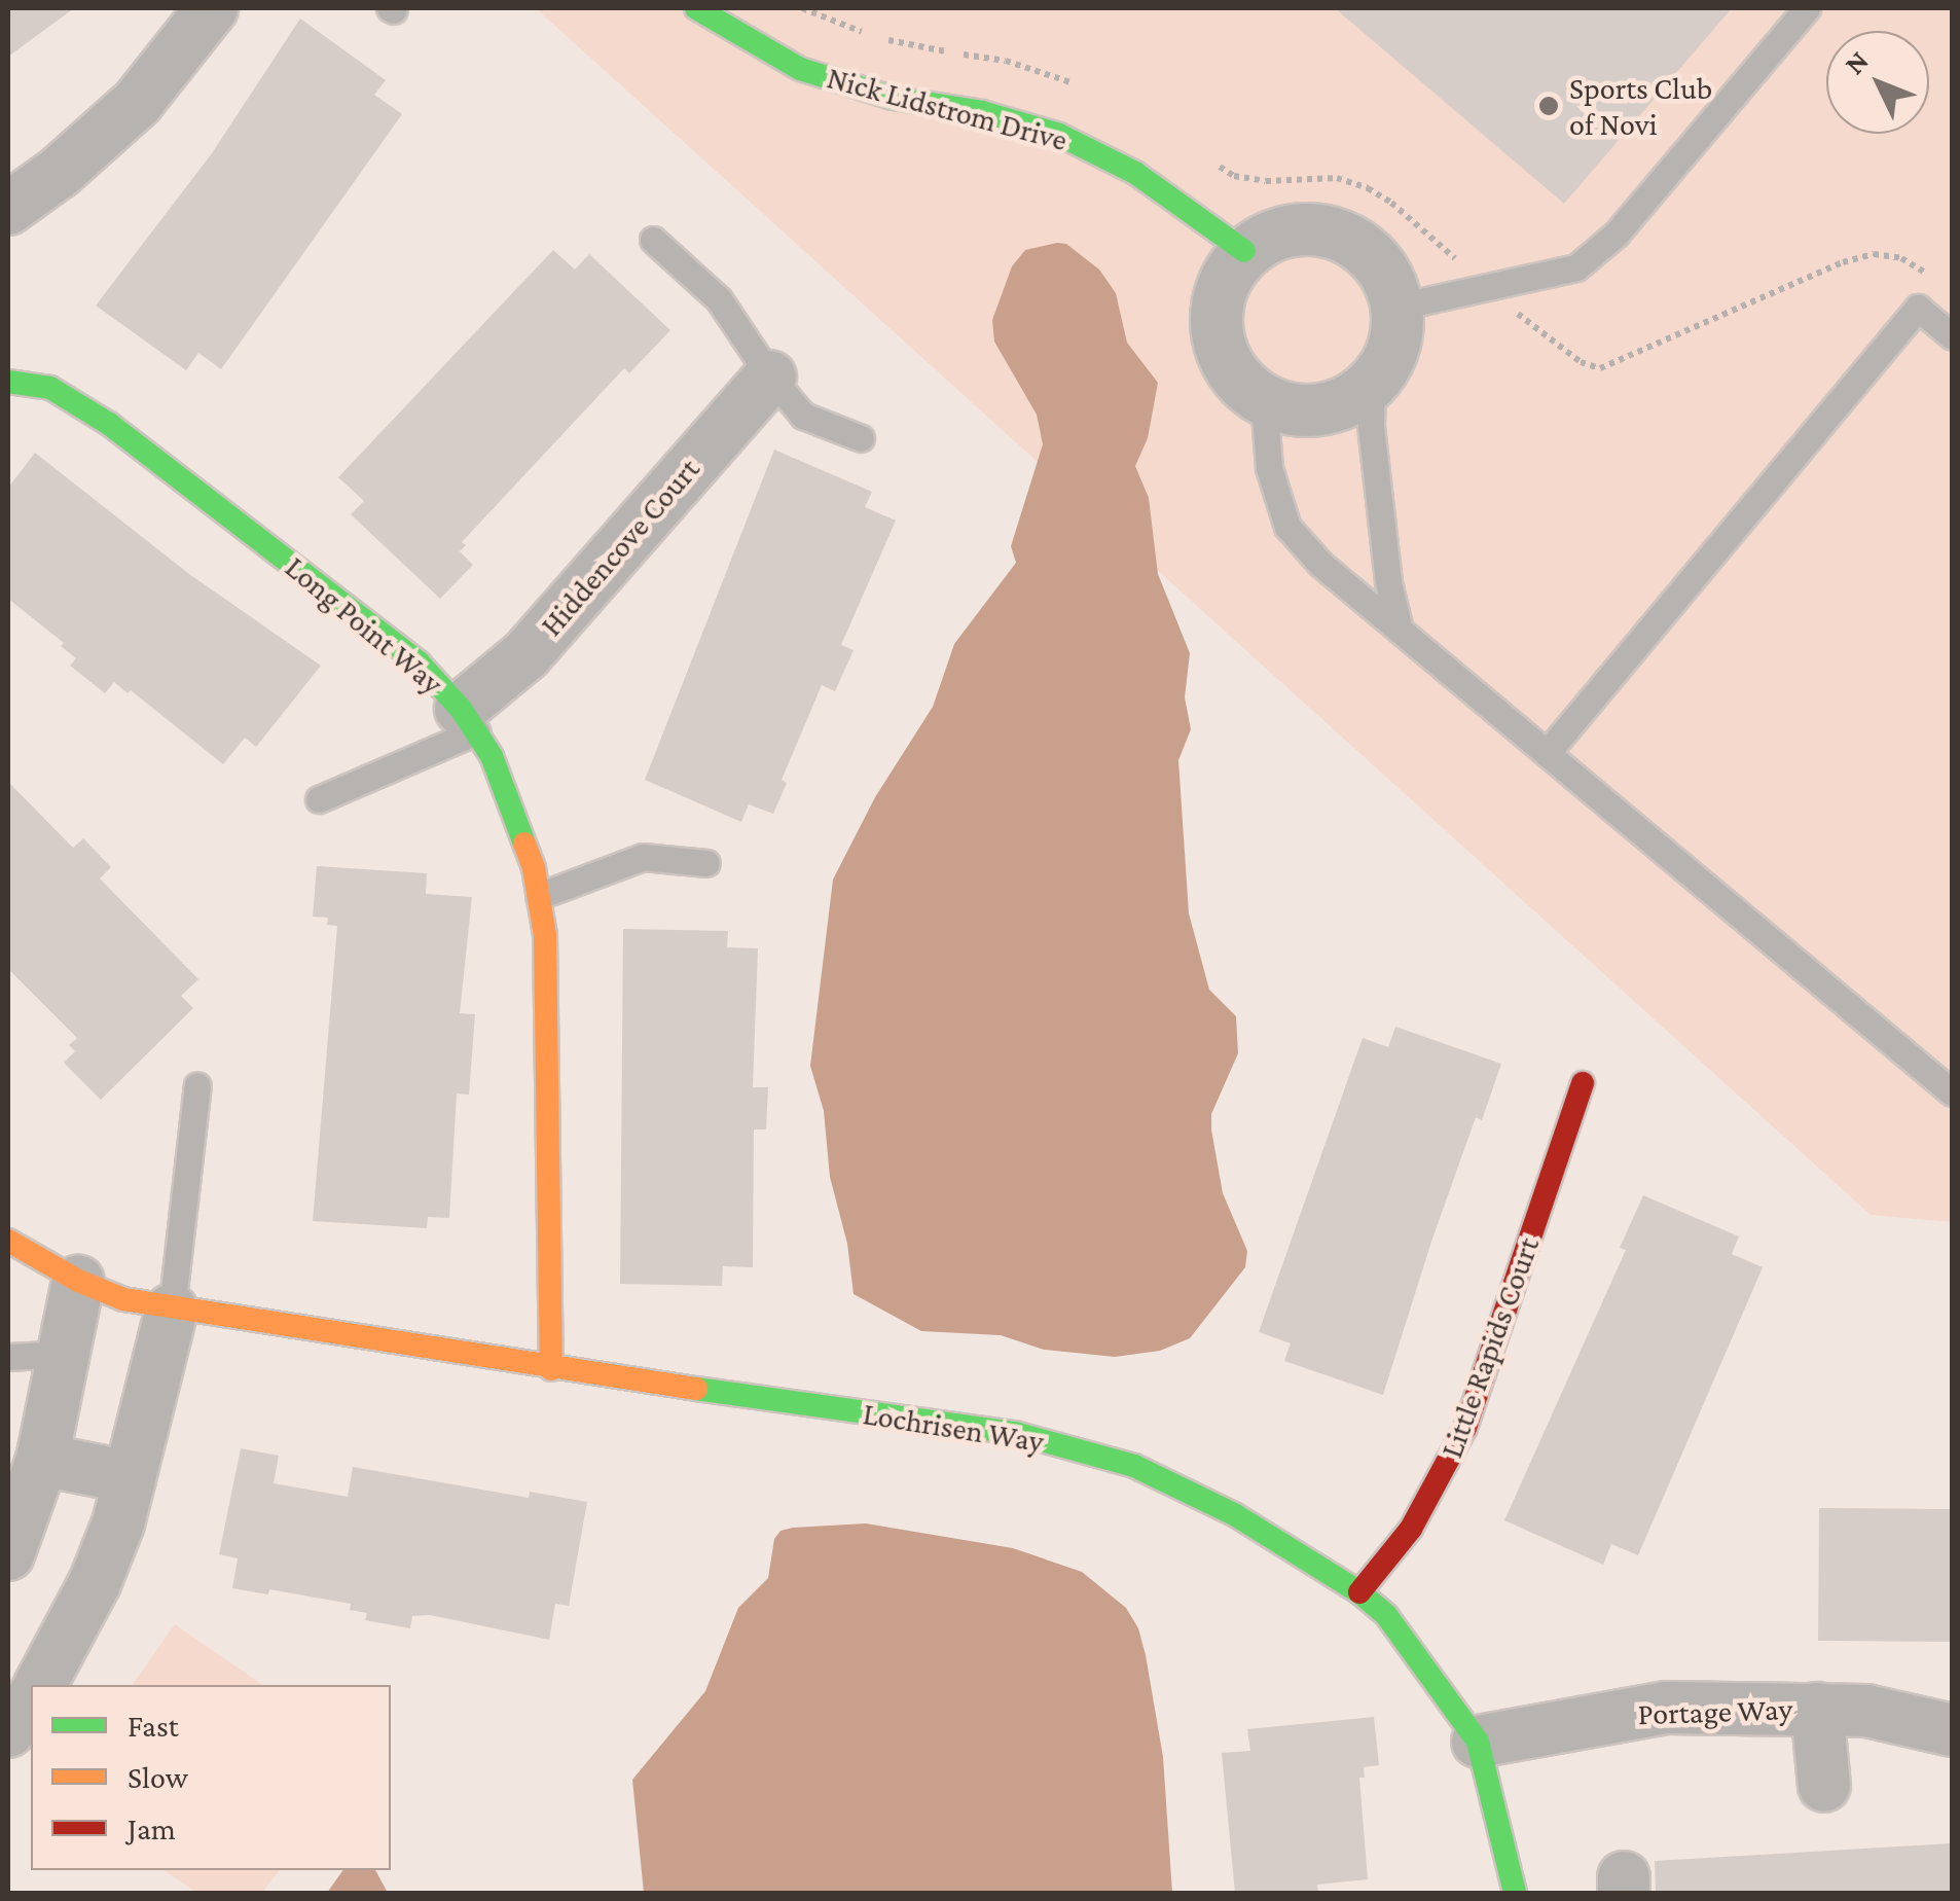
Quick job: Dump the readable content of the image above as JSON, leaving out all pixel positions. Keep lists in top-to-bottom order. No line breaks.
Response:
{"streets":{"street":["Nick Lidstrom Drive","Hiddencove Court","Long Point Way","Little Rapids Court","Lochrisen Way","Portage Way"]},"crossings":[["Hiddencove Court","Long Point Way"],["Long Point Way","Lochrisen Way"],["Little Rapids Court","Lochrisen Way"],["Lochrisen Way","Portage Way"]],"places":["Sports Club of Novi"],"legend":["Fast","Slow","Jam"],"north":"top left"}
